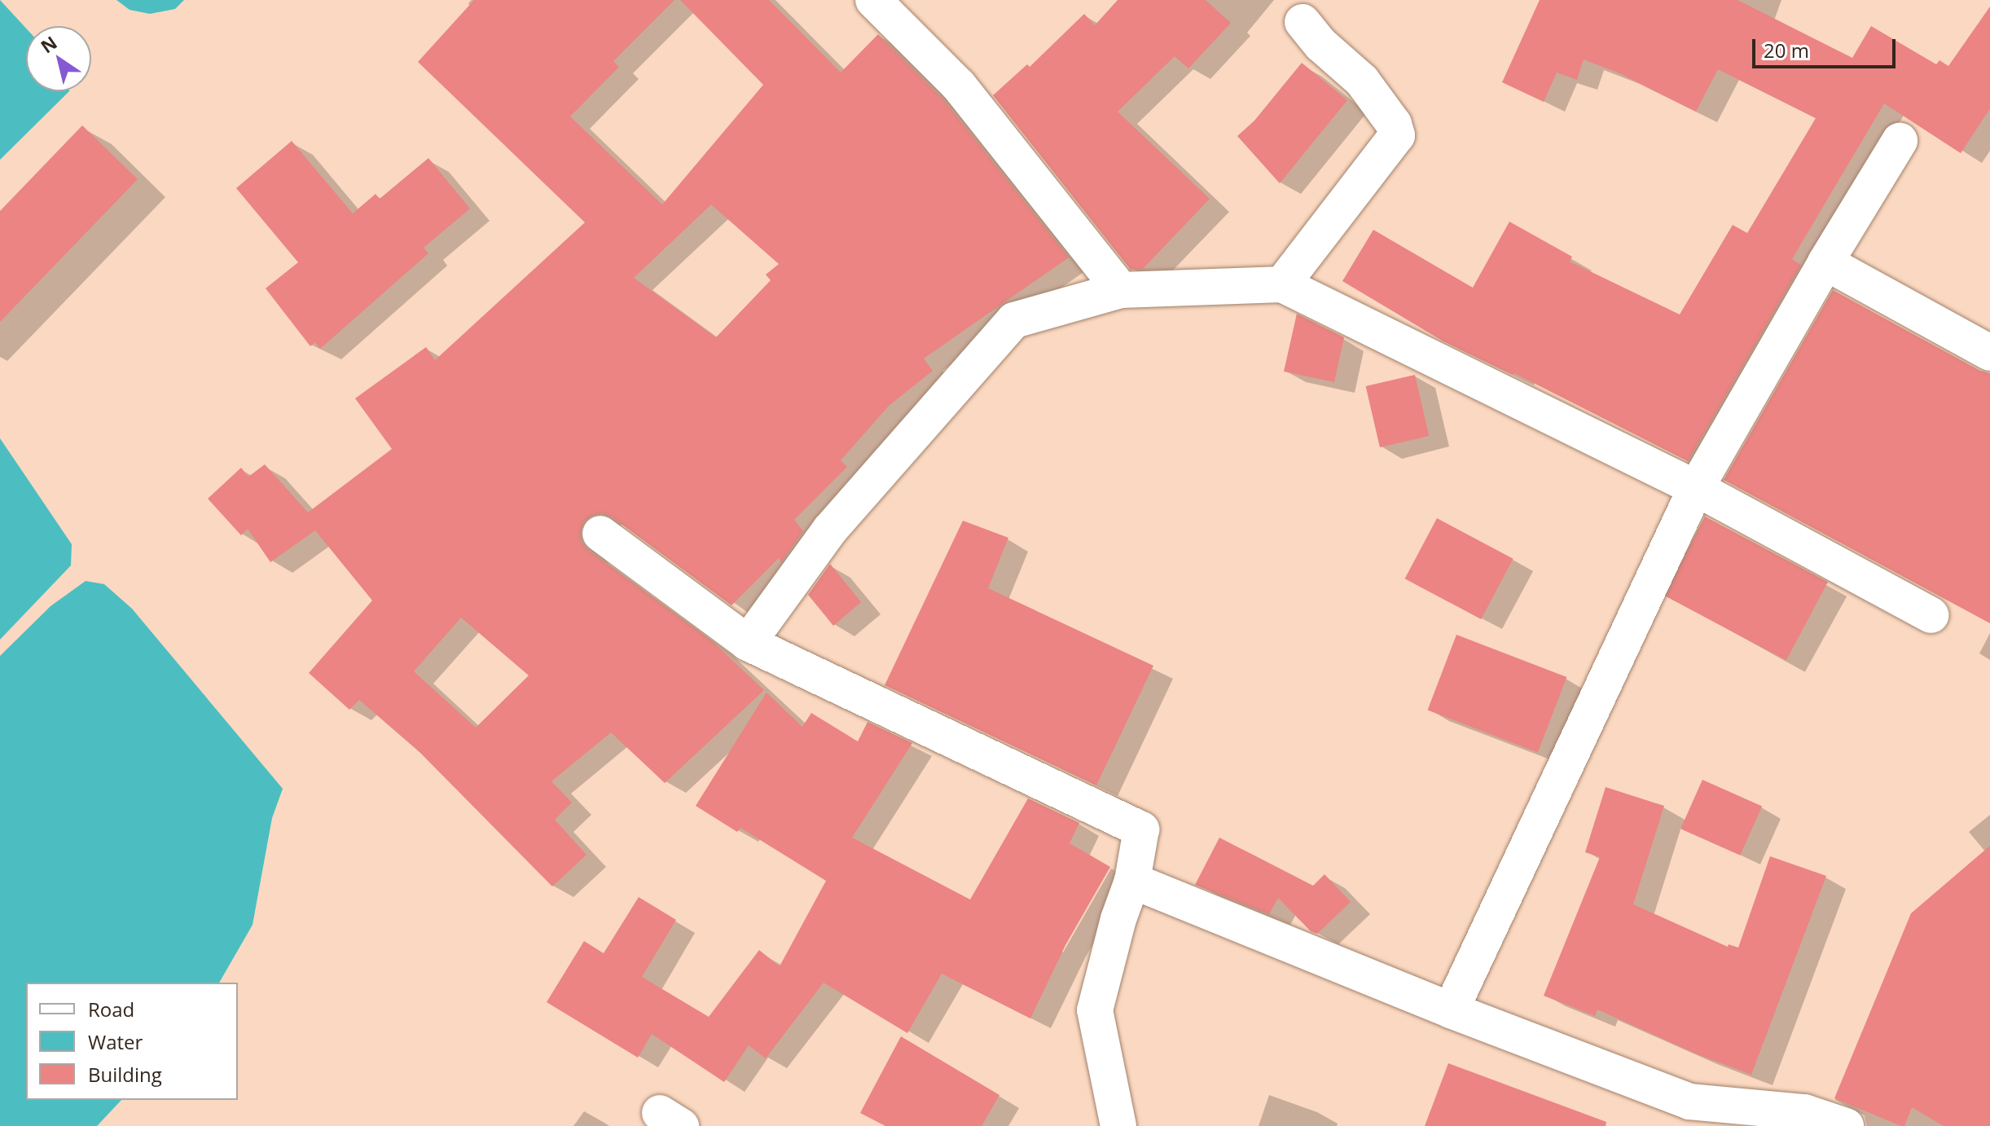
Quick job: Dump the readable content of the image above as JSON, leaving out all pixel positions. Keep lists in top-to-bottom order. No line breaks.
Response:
{"legend":["Road","Water","Building"],"scale_bar":"20 m","north":"top left"}
